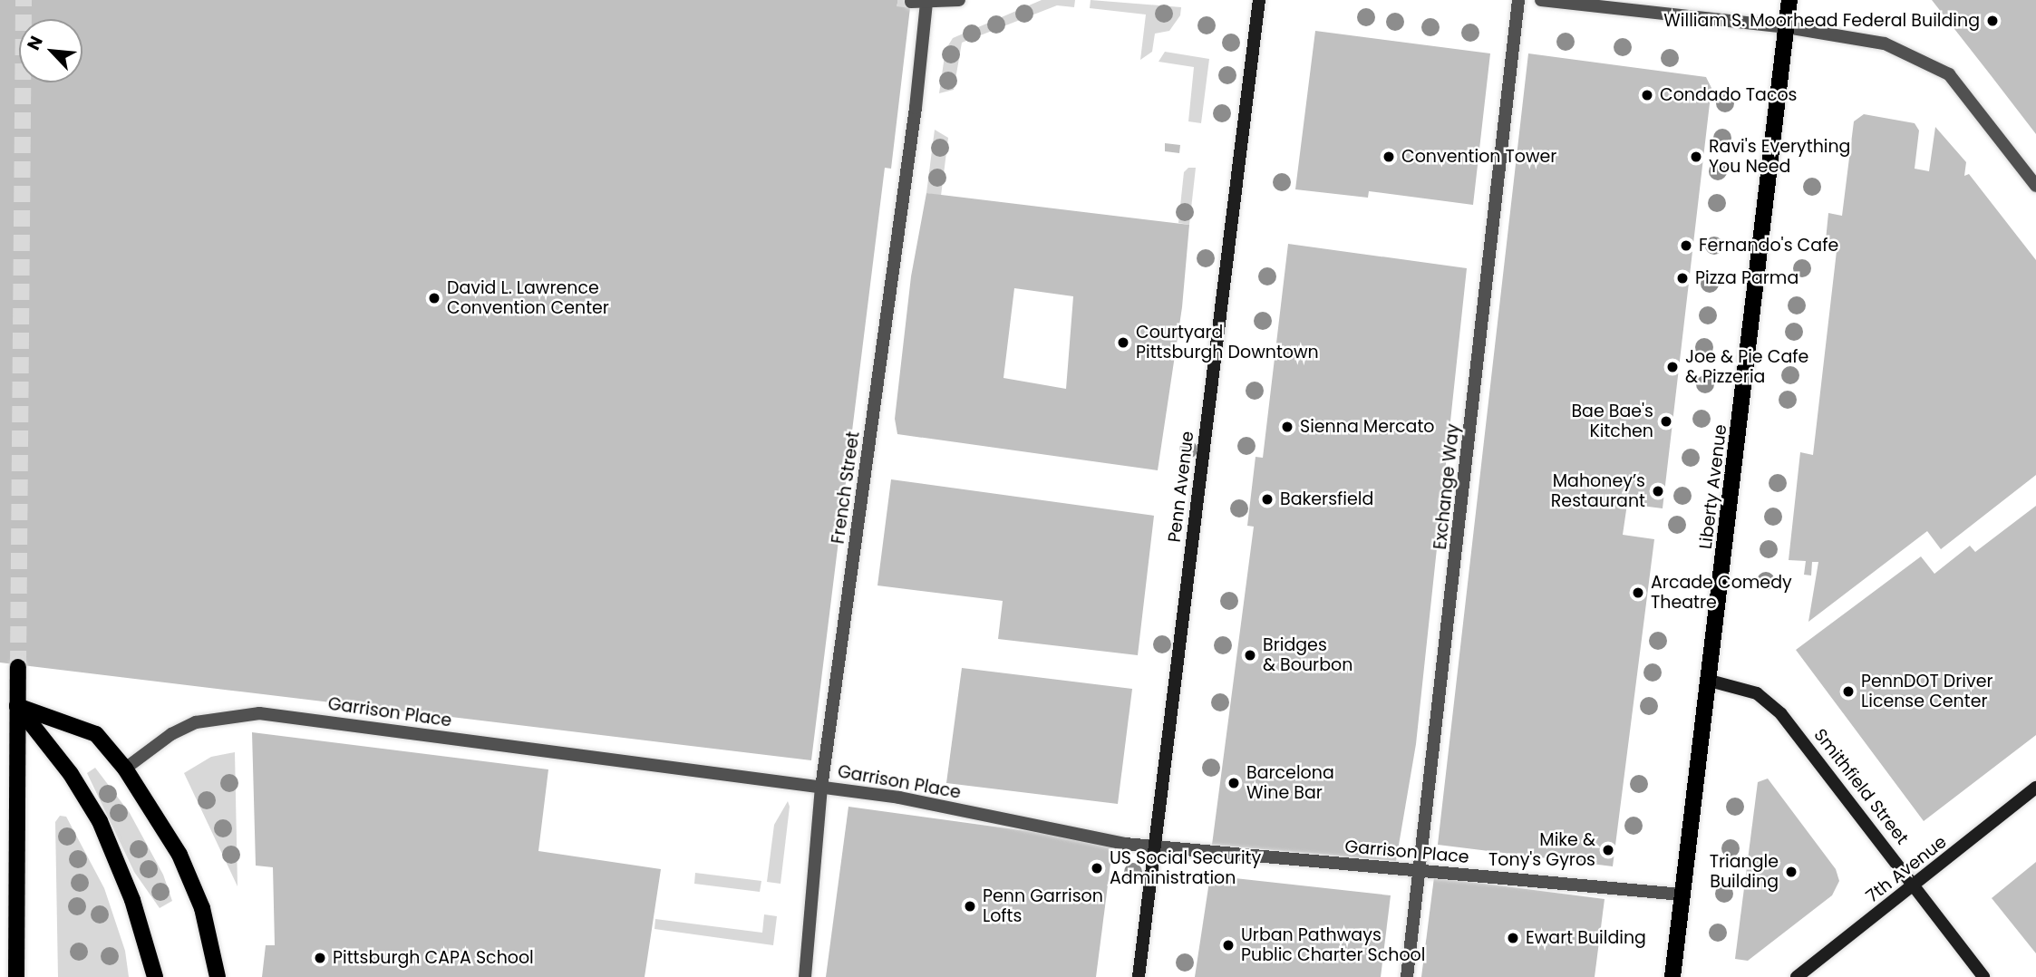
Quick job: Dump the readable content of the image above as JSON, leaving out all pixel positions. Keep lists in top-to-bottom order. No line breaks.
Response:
{"streets":{"main road":["Liberty Avenue"],"street":["Penn Avenue","Exchange Way","French Street","Garrison Place","Smithfield Street","7th Avenue"]},"crossings":[["Penn Avenue","Garrison Place"],["Exchange Way","Garrison Place"],["Liberty Avenue","Garrison Place"],["Liberty Avenue","Smithfield Street"],["French Street","Garrison Place"],["Smithfield Street","7th Avenue"]],"places":["William S. Moorhead Federal Building","Condado Tacos","Convention Tower","Ravi's Everything You Need","Fernando's Cafe","Pizza Parma","David L. Lawrence Convention Center","Courtyard Pittsburgh Downtown","Joe & Pie Cafe & Pizzeria","Bae Bae's Kitchen","Sienna Mercato","Mahoney’s Restaurant","Bakersfield","Arcade Comedy Theatre","Bridges & Bourbon","PennDOT Driver License Center","Barcelona Wine Bar","Mike & Tony's Gyros","US Social Security Administration","Triangle Building","Penn Garrison Lofts","Ewart Building","Urban Pathways Public Charter School","Pittsburgh CAPA School"],"north":"top left"}
